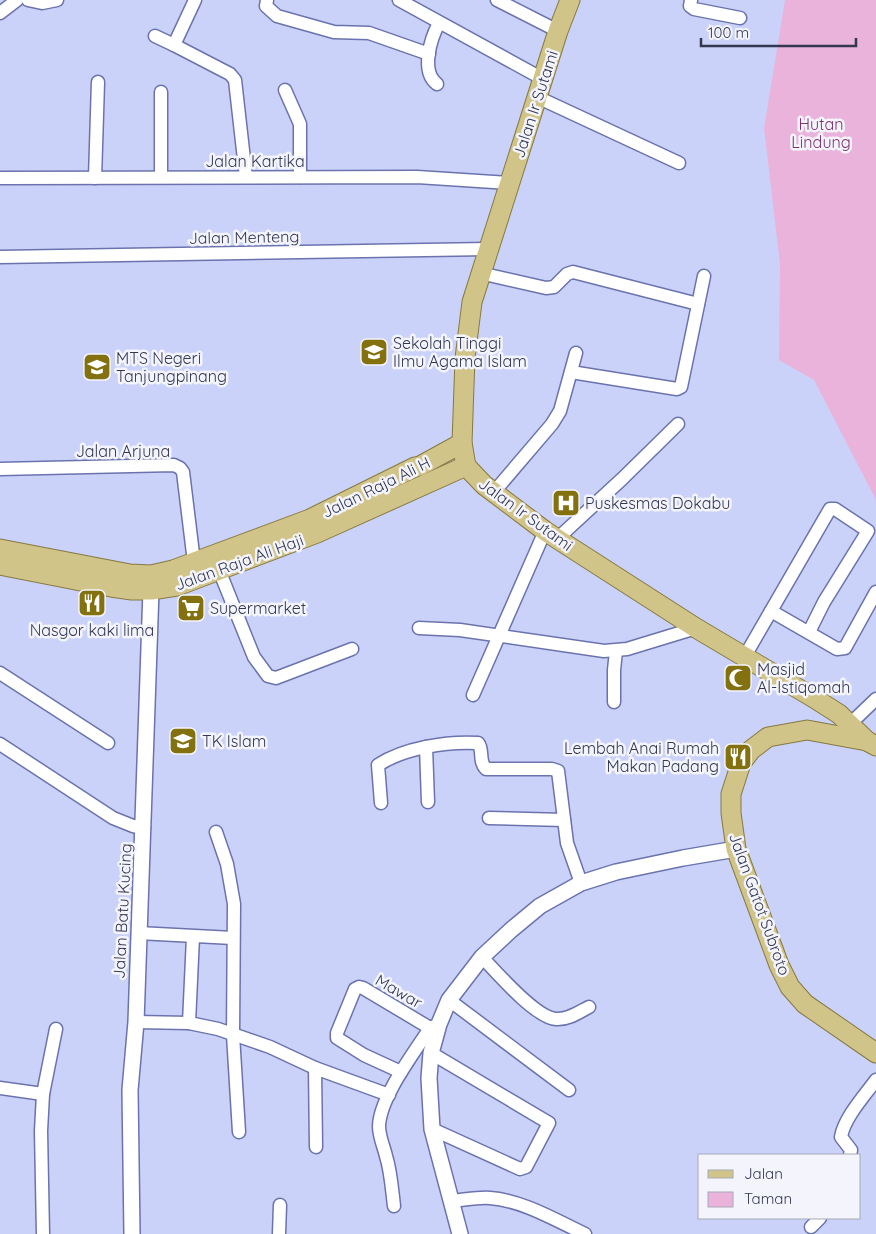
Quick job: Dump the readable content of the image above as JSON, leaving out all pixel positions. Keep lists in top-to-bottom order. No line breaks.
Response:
{"streets":{"main road":["Jalan Ir Sutami","Jalan Raja Ali H","Jalan Raja Ali Haji","Jalan Gatot Subroto"],"street":["Jalan Kartika","Jalan Menteng","Jalan Arjuna","Jalan Batu Kucing","Mawar"]},"crossings":[["Jalan Ir Sutami","Jalan Kartika"],["Jalan Ir Sutami","Jalan Menteng"],["Jalan Ir Sutami","Jalan Raja Ali H"],["Jalan Ir Sutami","Jalan Raja Ali Haji"],["Jalan Ir Sutami","Jalan Gatot Subroto"],["Jalan Arjuna","Jalan Raja Ali H"],["Jalan Raja Ali H","Jalan Raja Ali Haji"],["Jalan Raja Ali Haji","Jalan Batu Kucing"]],"parks":["Hutan Lindung"],"places":{"school or university":["Sekolah Tinggi Ilmu Agama Islam","MTS Negeri Tanjungpinang","TK Islam"],"hospital":["Puskesmas Dokabu"],"restaurant":["Nasgor kaki lima","Lembah Anai Rumah Makan Padang"],"supermarket":["Supermarket"],"mosque":["Masjid Al-Istiqomah"]},"legend":["Jalan","Taman"],"scale_bar":"100 m"}
